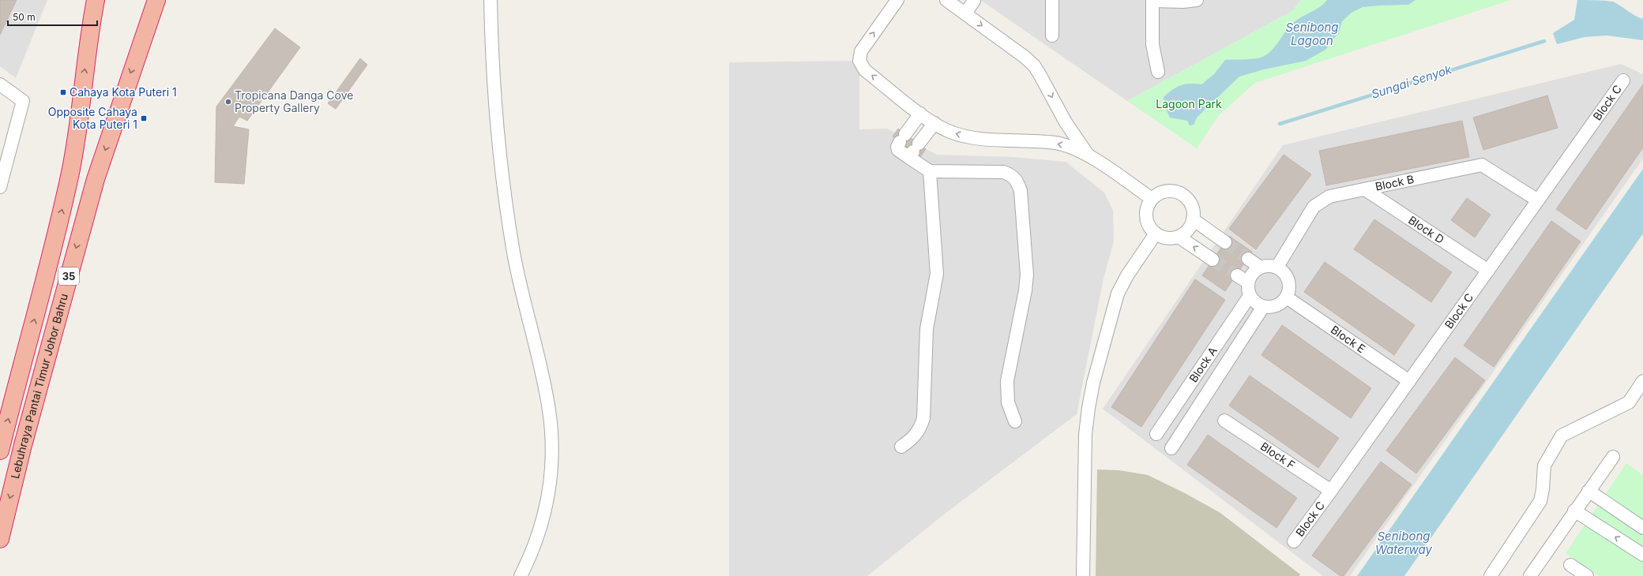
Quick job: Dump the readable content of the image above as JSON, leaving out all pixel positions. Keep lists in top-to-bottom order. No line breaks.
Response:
{"streets":{"highway":["35","Lebuhraya Pantai Timur Johor Bahru"],"street":["Block C","Block B","Block D","Block E","Block A","Block F"]},"crossings":[["Block C","Block B"],["Block C","Block D"],["Block C","Block E"],["Block C","Block F"],["Block B","Block D"],["Block B","Block E"],["Block B","Block A"],["Block E","Block A"]],"water":["Senibong Lagoon","Sungai Senyok","Senibong Waterway"],"parks":["Lagoon Park"],"places":{"transit":["Cahaya Kota Puteri 1","Opposite Cahaya Kota Puteri 1"],"other":["Tropicana Danga Cove Property Gallery"]},"scale_bar":"50 m"}
